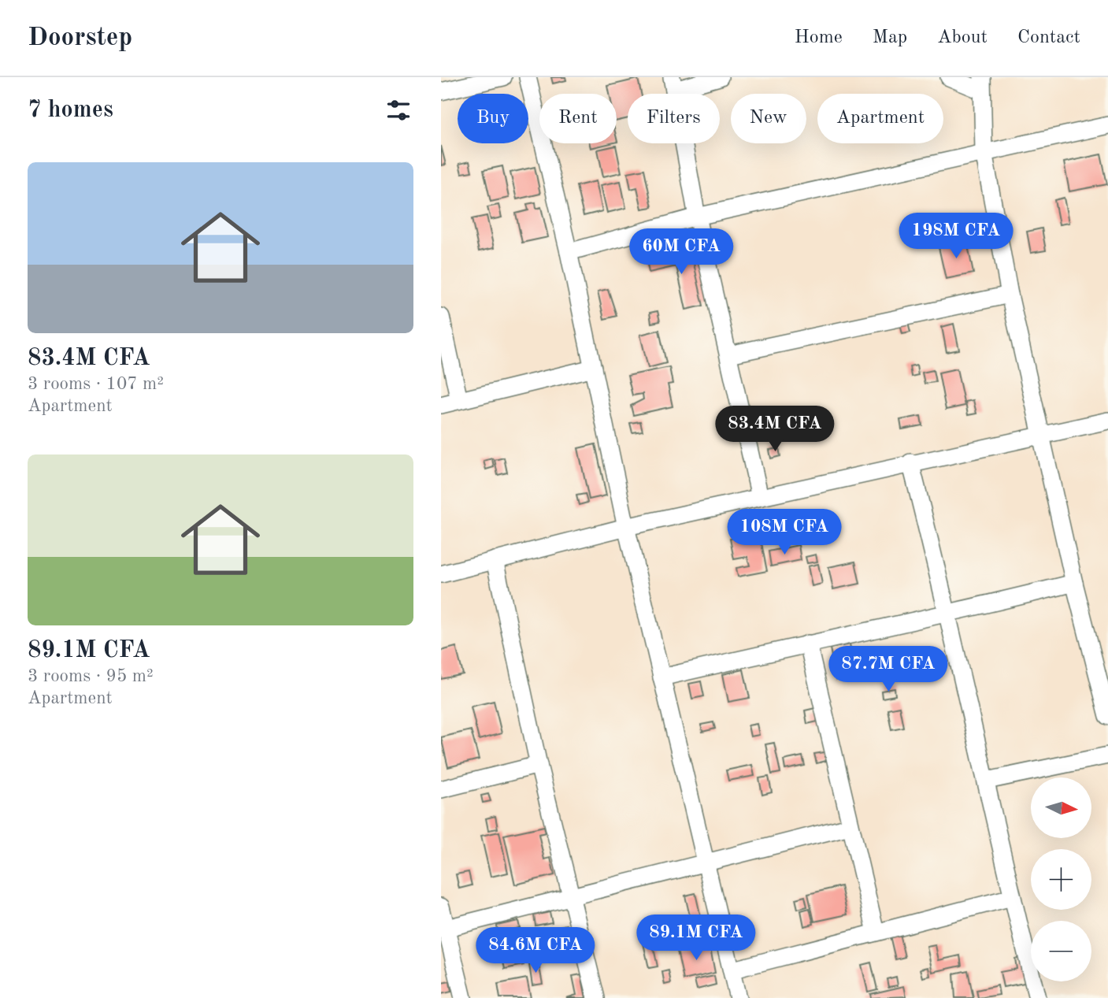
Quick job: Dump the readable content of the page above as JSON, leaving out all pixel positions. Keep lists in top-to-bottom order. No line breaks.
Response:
{"north":"right","page":{"header":"Doorstep","nav":["Home","Map","About","Contact"],"heading":"7 homes","chip":["Buy","Rent","Filters","New","Apartment"],"list":[{"name":"83.4M CFA","note":"3 rooms · 107 m² · Apartment"},{"name":"89.1M CFA","note":"3 rooms · 95 m² · Apartment"}],"price":["198M CFA","60M CFA","83.4M CFA","108M CFA","87.7M CFA","89.1M CFA","84.6M CFA"],"map_buttons":["+","−"]}}
